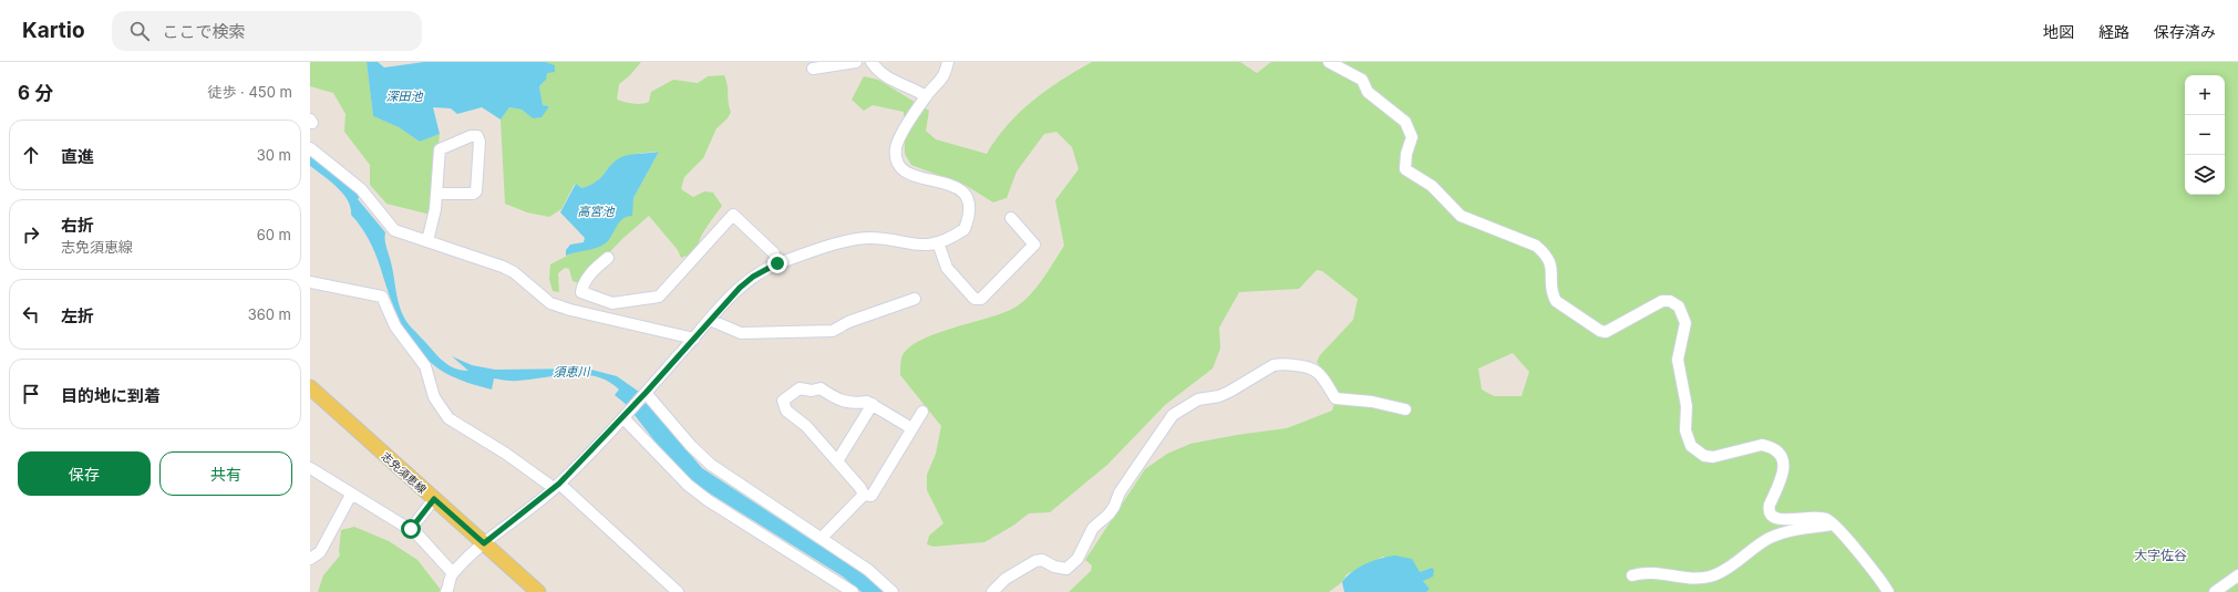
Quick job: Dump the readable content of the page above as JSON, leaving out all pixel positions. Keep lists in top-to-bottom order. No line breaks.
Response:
{"streets":{"main road":["志免須恵線"]},"districts":["大字佐谷"],"water":["深田池","高宮池","須恵川"],"page":{"header":"Kartio","search":"ここで検索","nav":["地図","経路","保存済み"],"heading":["6 分","徒歩 · 450 m"],"map_buttons":["+","−"],"list":[["直進","30 m"],["右折","志免須恵線","60 m"],["左折","360 m"],"目的地に到着"],"buttons":["保存","共有"]}}
